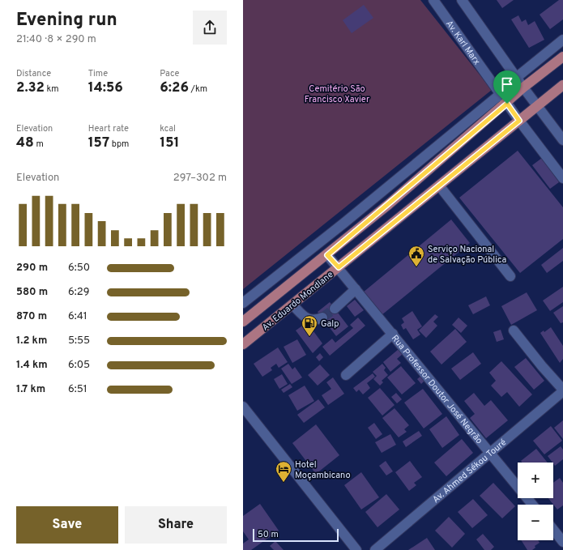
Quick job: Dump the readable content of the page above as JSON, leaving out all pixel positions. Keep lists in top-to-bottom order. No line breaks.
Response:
{"streets":{"main road":["Av. Eduardo Mondlane"],"street":["Av. Karl Marx","Rua Professor Doutor José Negrão","Av. Ahmed Sékou Touré"]},"crossings":[["Av. Karl Marx","Av. Eduardo Mondlane"],["Av. Eduardo Mondlane","Rua Professor Doutor José Negrão"],["Rua Professor Doutor José Negrão","Av. Ahmed Sékou Touré"]],"parks":["Cemitério São Francisco Xavier"],"places":{"public building":["Serviço Nacional de Salvação Pública"],"fuel station":["Galp"],"hotel":["Hotel Moçambicano"]},"scale_bar":"50 m","page":{"heading":["Evening run","21:40 · 8 × 290 m"],"stats":[["Distance","2.32 km"],["Time","14:56"],["Pace","6:26 /km"],["Elevation","48 m"],["Heart rate","157 bpm"],["kcal","151"]],"chart":["Elevation","297–302 m"],"list":[{"name":"290 m","note":"6:50"},{"name":"580 m","note":"6:29"},{"name":"870 m","note":"6:41"},{"name":"1.2 km","note":"5:55"},{"name":"1.4 km","note":"6:05"},{"name":"1.7 km","note":"6:51"}],"map_buttons":["+","−"],"buttons":["Save","Share"],"scale":"50 m"}}
